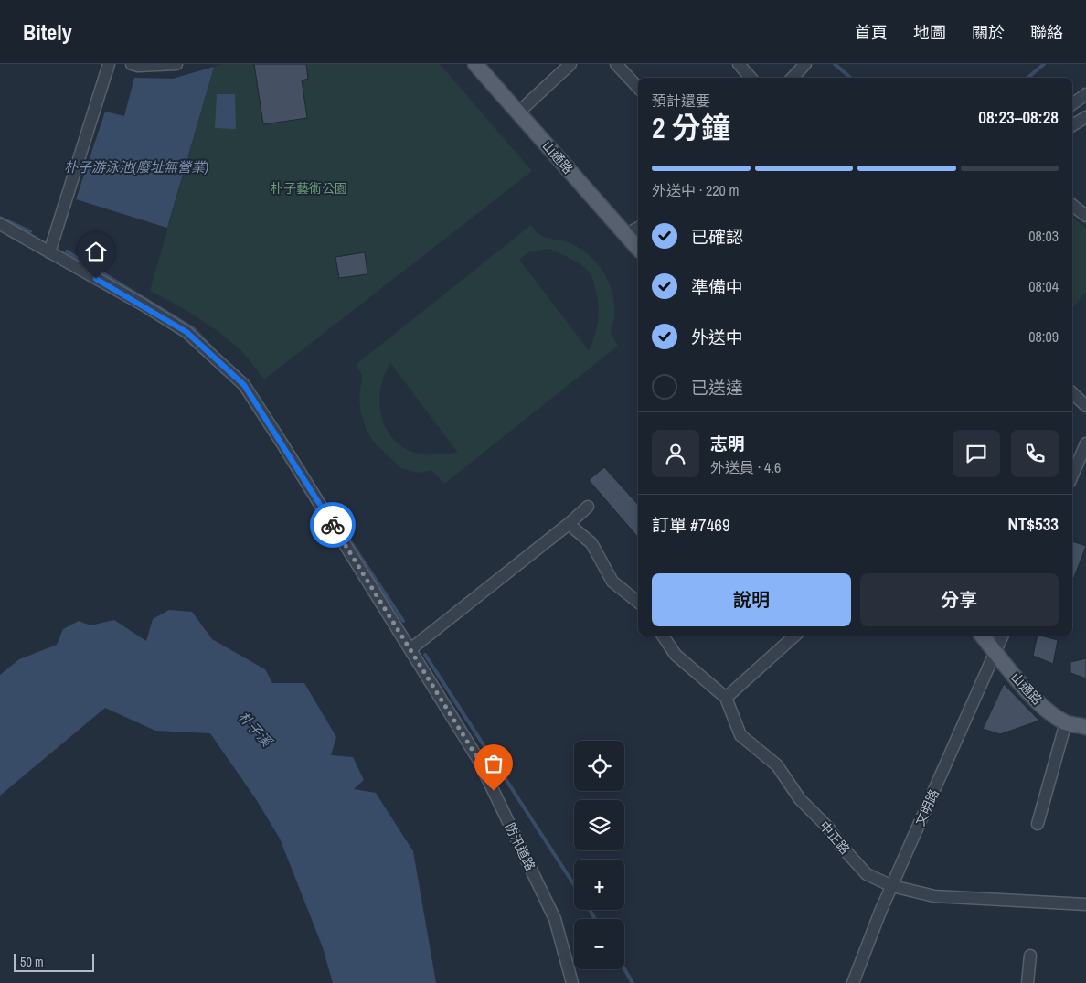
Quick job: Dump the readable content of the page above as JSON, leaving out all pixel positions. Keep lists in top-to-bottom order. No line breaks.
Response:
{"streets":{"main road":["山通路"],"street":["文明路","中正路","防汛道路"]},"crossings":[["山通路","文明路"],["文明路","中正路"]],"water":["朴子游泳池(廢址無營業)","朴子溪"],"parks":["朴子藝術公園"],"scale_bar":"50 m","page":{"header":"Bitely","nav":["首頁","地圖","關於","聯絡"],"heading":["2 分鐘","預計還要","08:23–08:28"],"panel":["志明","外送員 · 4.6","訂單 #7469","NT$533"],"bar":"外送中 · 220 m","list":[["已確認","08:03"],["準備中","08:04"],["外送中","08:09"],"已送達"],"buttons":["說明","分享"],"map_buttons":["+","−"],"scale":"50 m"}}
